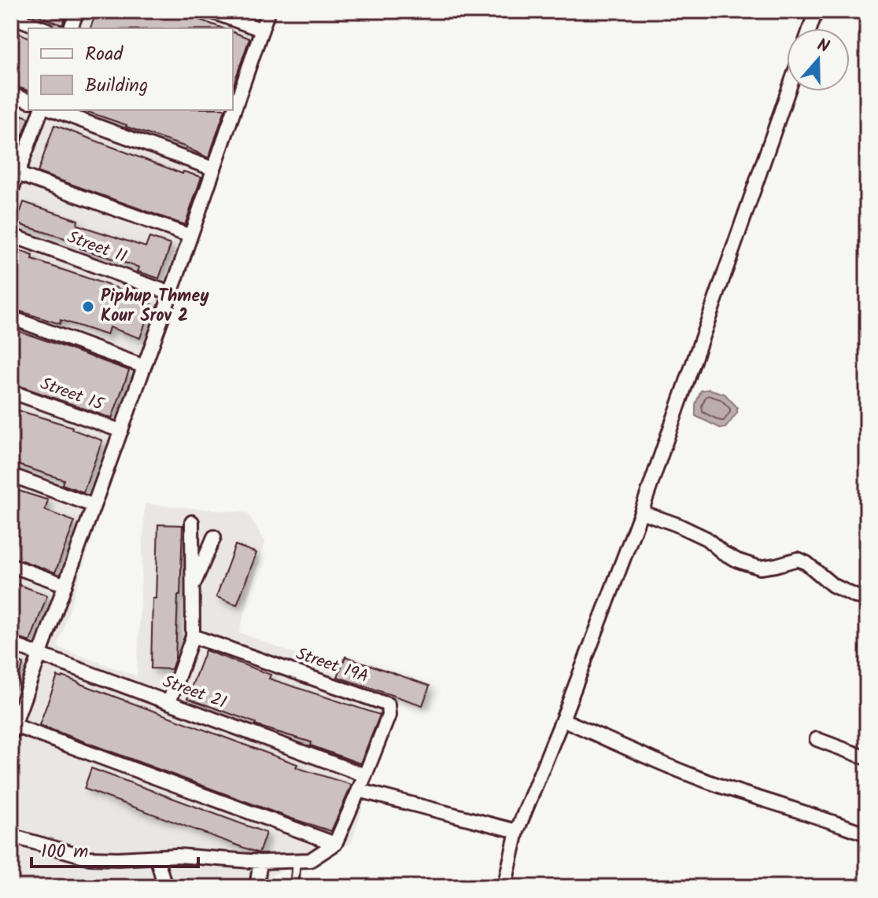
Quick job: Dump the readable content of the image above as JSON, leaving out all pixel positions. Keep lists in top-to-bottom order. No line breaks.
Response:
{"streets":{"street":["Street 11","Street 15","Street 19A","Street 21"]},"crossings":[["Street 19A","Street 21"]],"places":["Piphup Thmey Kour Srov 2"],"legend":["Road","Building"],"scale_bar":"100 m","north":"top"}
